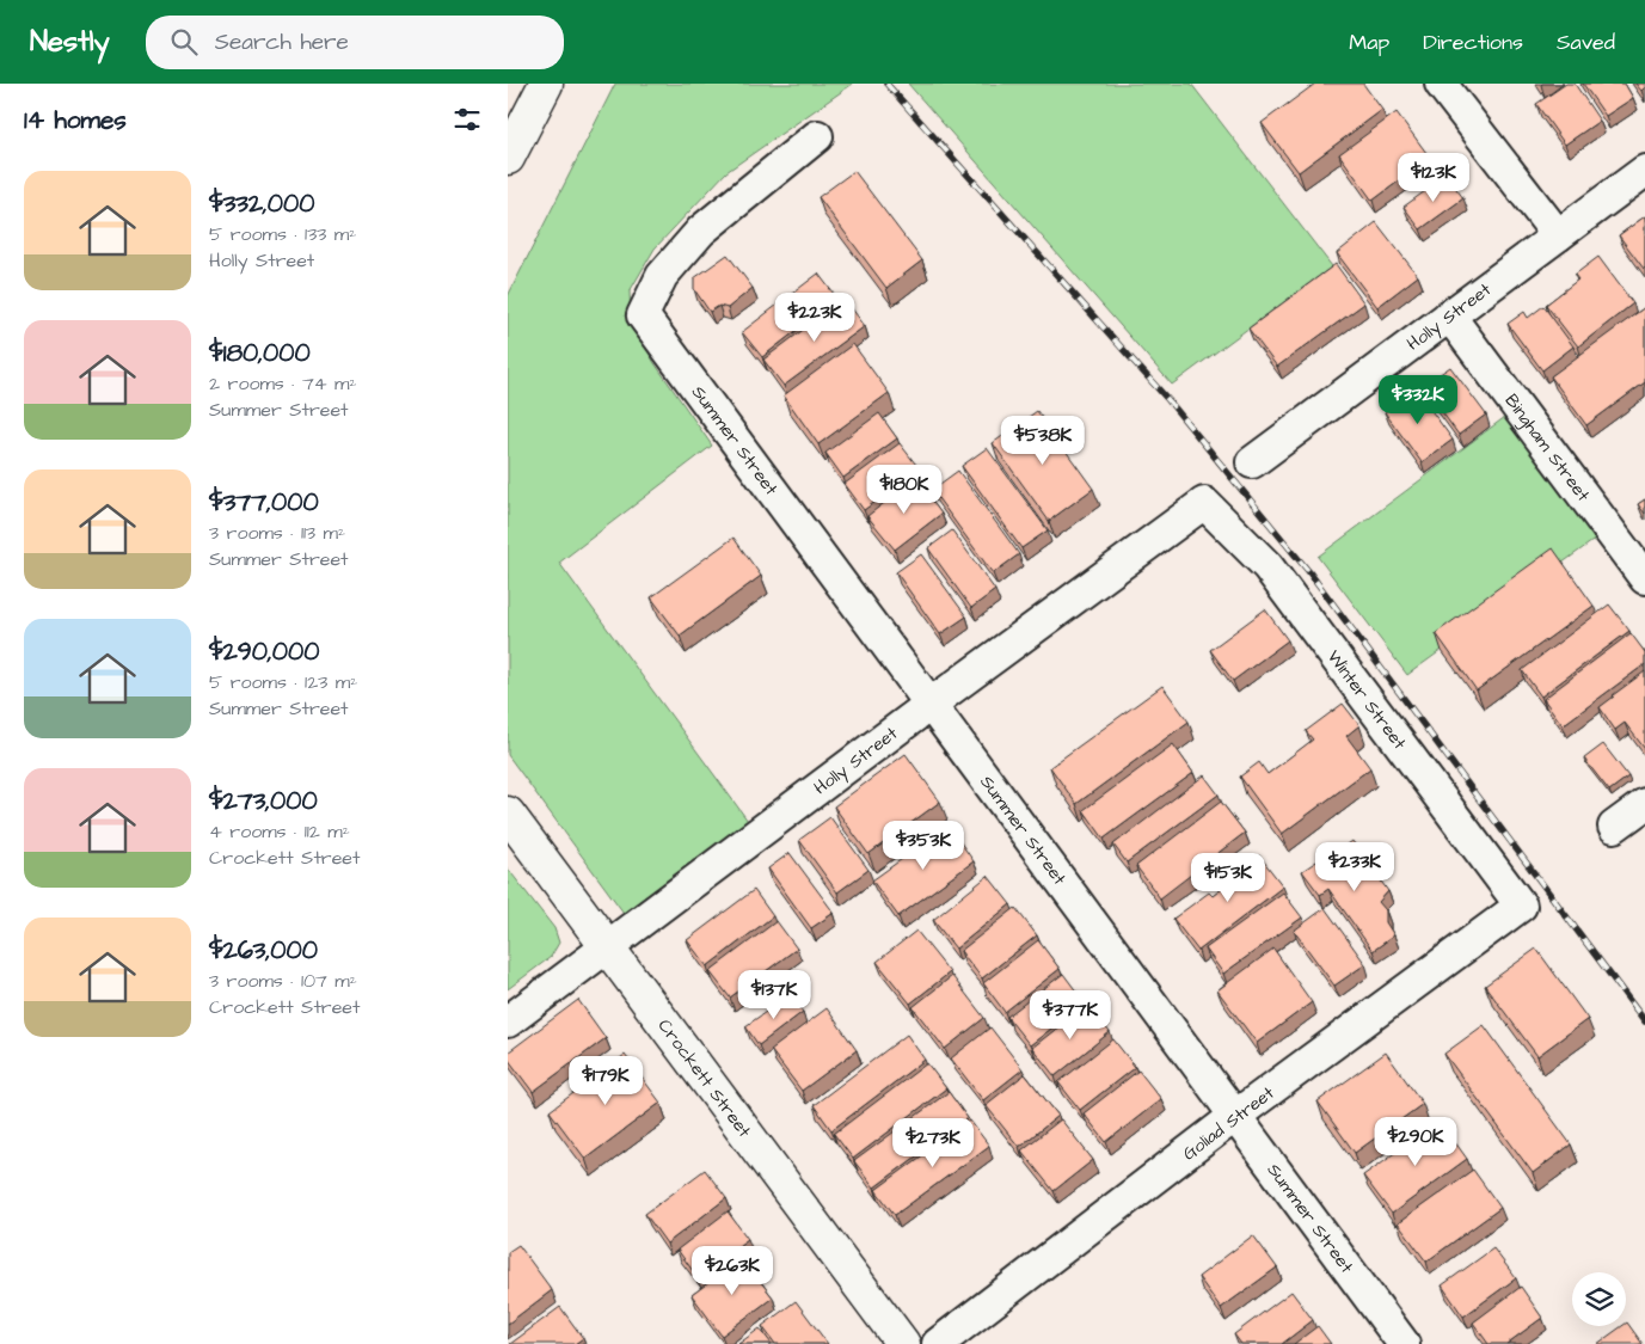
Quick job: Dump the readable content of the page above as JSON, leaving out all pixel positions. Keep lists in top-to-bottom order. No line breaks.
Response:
{"streets":{"main road":["Crockett Street"],"street":["Holly Street","Summer Street","Bingham Street","Winter Street","Goliad Street"]},"crossings":[["Holly Street","Summer Street"],["Holly Street","Bingham Street"],["Holly Street","Winter Street"],["Holly Street","Crockett Street"],["Summer Street","Goliad Street"],["Winter Street","Goliad Street"]],"page":{"header":"Nestly","search":"Search here","nav":["Map","Directions","Saved"],"heading":"14 homes","price":["$123K","$223K","$332K","$538K","$180K","$353K","$233K","$153K","$137K","$377K","$179K","$290K","$273K","$263K"],"list":[{"name":"$332,000","note":"5 rooms · 133 m² · Holly Street"},{"name":"$180,000","note":"2 rooms · 74 m² · Summer Street"},{"name":"$377,000","note":"3 rooms · 113 m² · Summer Street"},{"name":"$290,000","note":"5 rooms · 123 m² · Summer Street"},{"name":"$273,000","note":"4 rooms · 112 m² · Crockett Street"},{"name":"$263,000","note":"3 rooms · 107 m² · Crockett Street"}]}}
